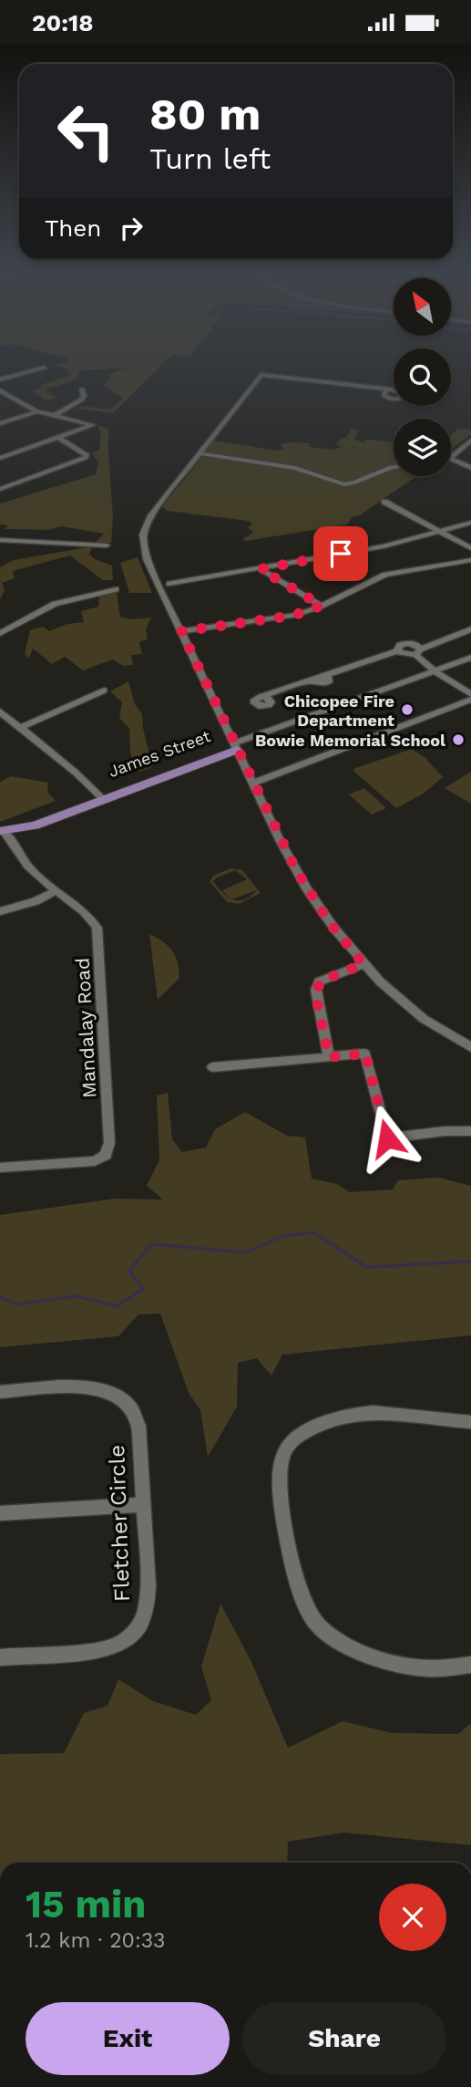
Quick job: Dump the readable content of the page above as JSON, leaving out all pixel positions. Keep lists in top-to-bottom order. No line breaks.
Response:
{"streets":{"main road":["James Street"],"street":["Mandalay Road","Fletcher Circle"]},"crossings":[["James Street","Mandalay Road"]],"places":["Chicopee Fire Department","Bowie Memorial School"],"north":"top left","page":{"status":"20:18","turn":["80 m","Turn left"],"then":"Then","heading":["15 min","1.2 km · 20:33"],"buttons":["Exit","Share"]}}
